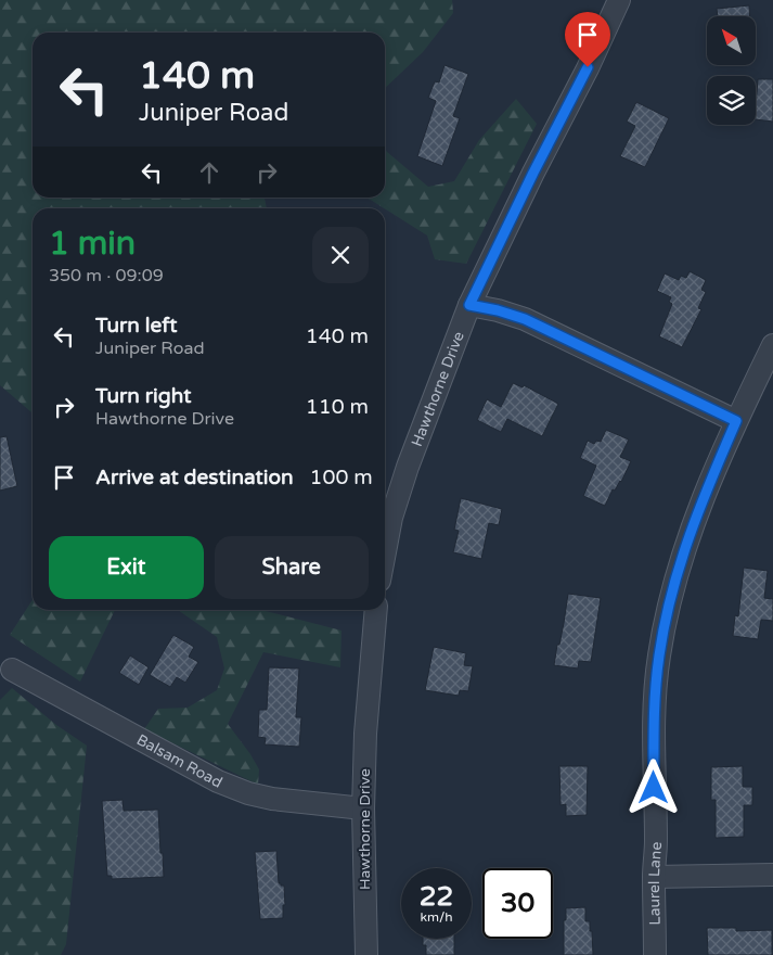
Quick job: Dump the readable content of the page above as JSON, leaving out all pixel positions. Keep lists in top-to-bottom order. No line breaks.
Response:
{"streets":{"street":["Hawthorne Drive","Balsam Road","Laurel Lane"]},"crossings":[["Hawthorne Drive","Balsam Road"]],"north":"top left","page":{"turn":["140 m","Juniper Road"],"heading":["1 min","350 m · 09:09"],"list":[{"name":"Turn left","note":"Juniper Road","value":"140 m"},{"name":"Turn right","note":"Hawthorne Drive","value":"110 m"},{"name":"Arrive at destination","value":"100 m"}],"buttons":["Exit","Share"],"speed":"22 km/h","limit":"30"}}
